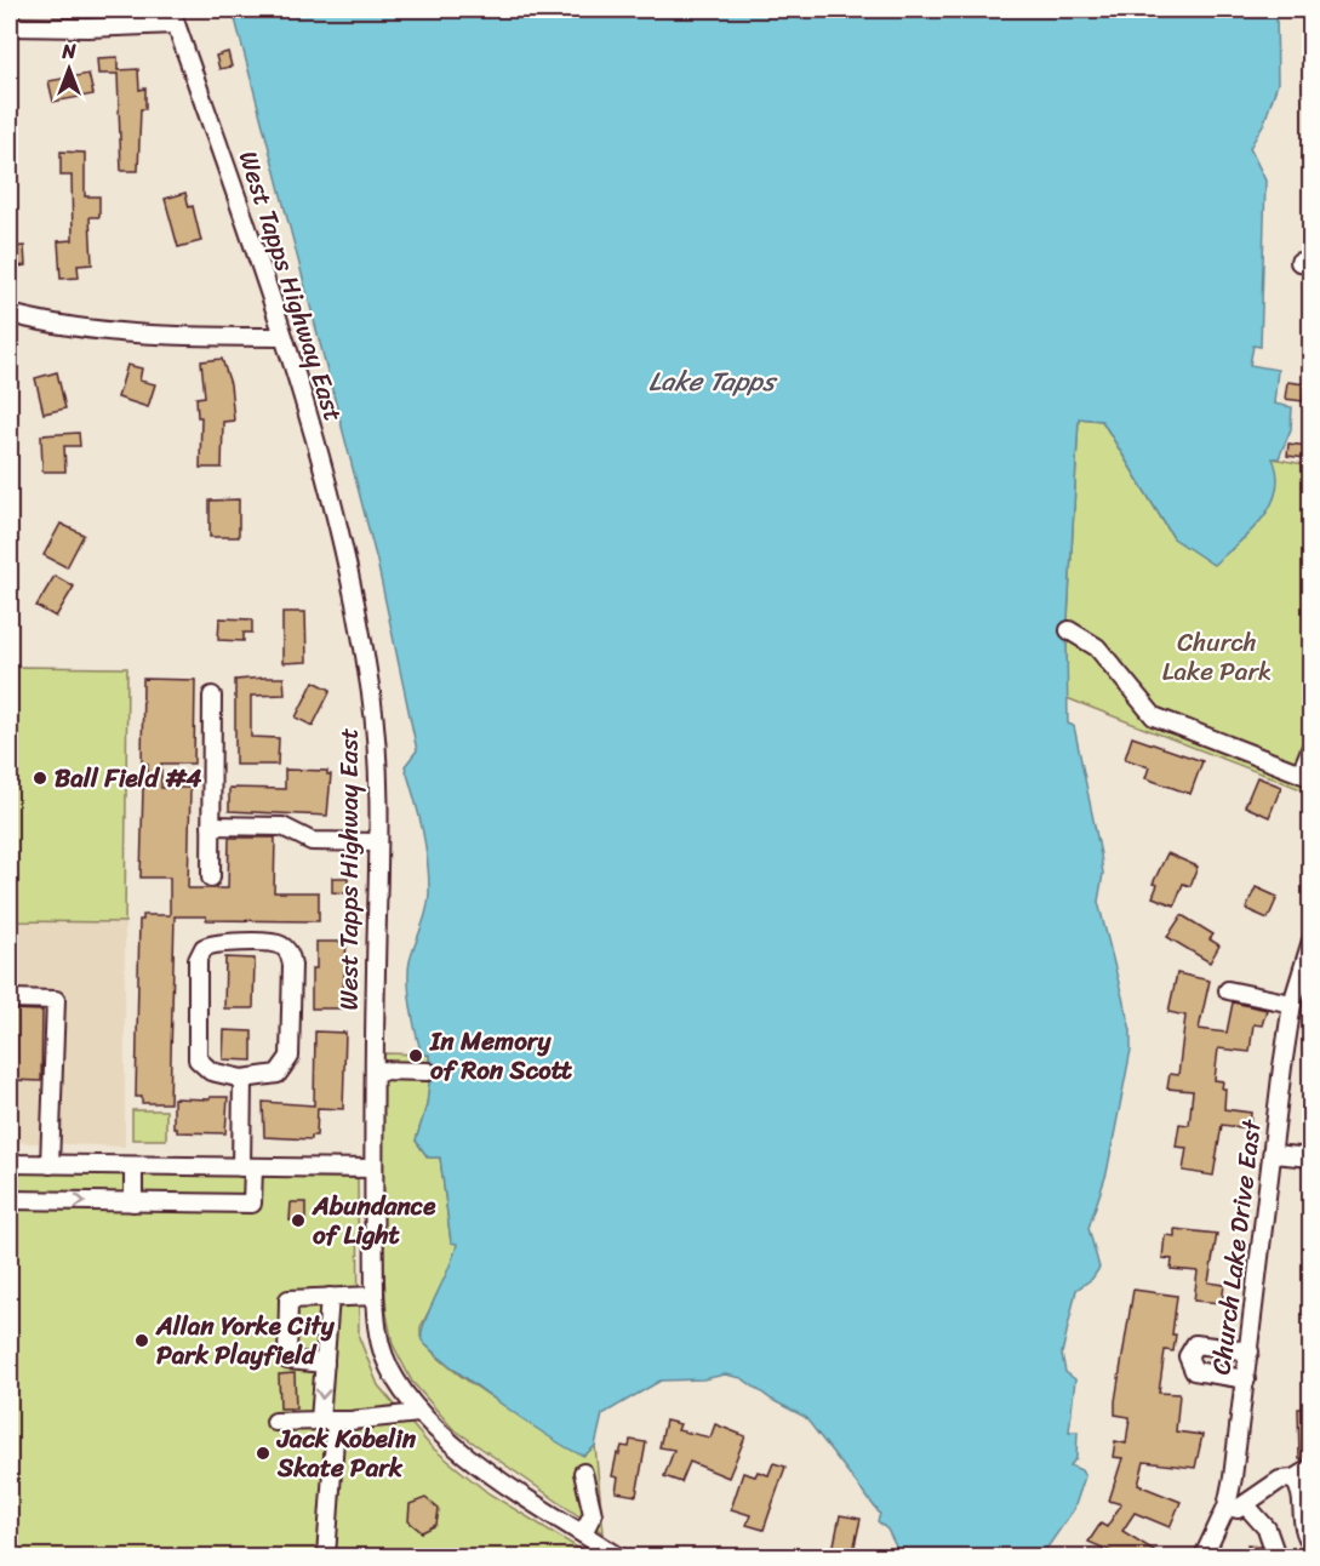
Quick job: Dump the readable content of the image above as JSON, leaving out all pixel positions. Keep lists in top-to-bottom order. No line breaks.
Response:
{"streets":{"street":["West Tapps Highway East","Church Lake Drive East"]},"water":["Lake Tapps"],"parks":["Church Lake Park"],"places":["Ball Field #4","In Memory of Ron Scott","Abundance of Light","Allan Yorke City Park Playfield","Jack Kobelin Skate Park"],"north":"top"}
